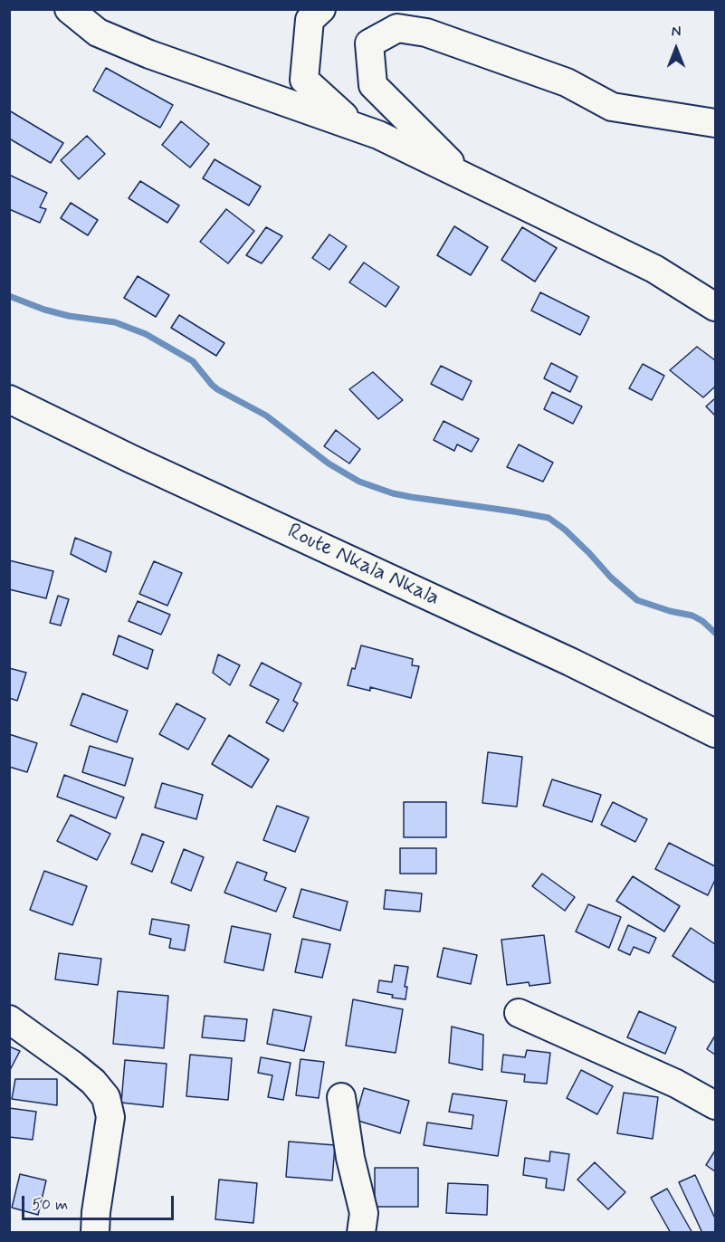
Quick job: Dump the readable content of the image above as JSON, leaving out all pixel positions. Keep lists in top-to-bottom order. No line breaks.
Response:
{"streets":{"street":["Route Nkala Nkala"]},"scale_bar":"50 m","north":"top"}
